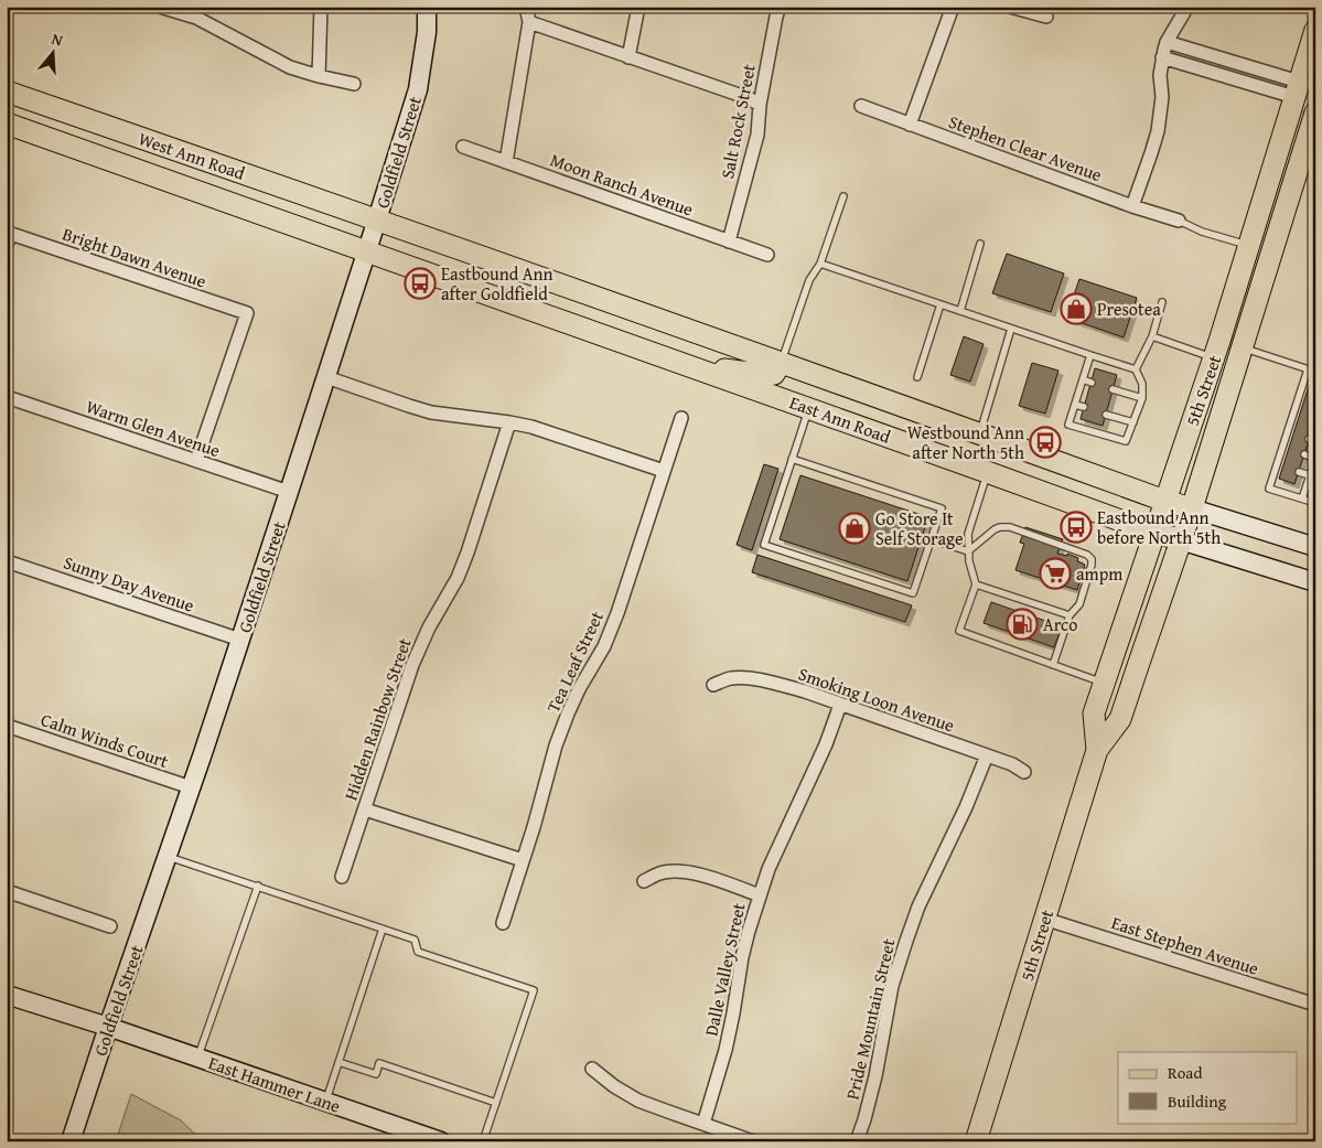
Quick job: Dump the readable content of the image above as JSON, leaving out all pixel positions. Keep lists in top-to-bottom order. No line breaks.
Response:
{"streets":{"main road":["West Ann Road","5th Street","East Ann Road"],"street":["Salt Rock Street","Stephen Clear Avenue","Goldfield Street","Moon Ranch Avenue","Bright Dawn Avenue","Warm Glen Avenue","Sunny Day Avenue","Tea Leaf Street","Smoking Loon Avenue","Hidden Rainbow Street","Calm Winds Court","East Stephen Avenue","Dalle Valley Street","Pride Mountain Street","East Hammer Lane"]},"crossings":[["Salt Rock Street","Moon Ranch Avenue"],["Goldfield Street","West Ann Road"],["Goldfield Street","East Ann Road"],["Goldfield Street","Warm Glen Avenue"],["Goldfield Street","Sunny Day Avenue"],["Goldfield Street","Calm Winds Court"],["Goldfield Street","East Hammer Lane"],["West Ann Road","East Ann Road"],["Bright Dawn Avenue","Warm Glen Avenue"],["5th Street","East Ann Road"],["5th Street","East Stephen Avenue"],["Smoking Loon Avenue","Dalle Valley Street"],["Smoking Loon Avenue","Pride Mountain Street"]],"places":{"bus stop":["Eastbound Ann after Goldfield","Westbound Ann after North 5th","Eastbound Ann before North 5th"],"shop":["Presotea","Go Store It Self Storage"],"supermarket":["ampm"],"fuel station":["Arco"]},"legend":["Road","Building"],"north":"top"}
